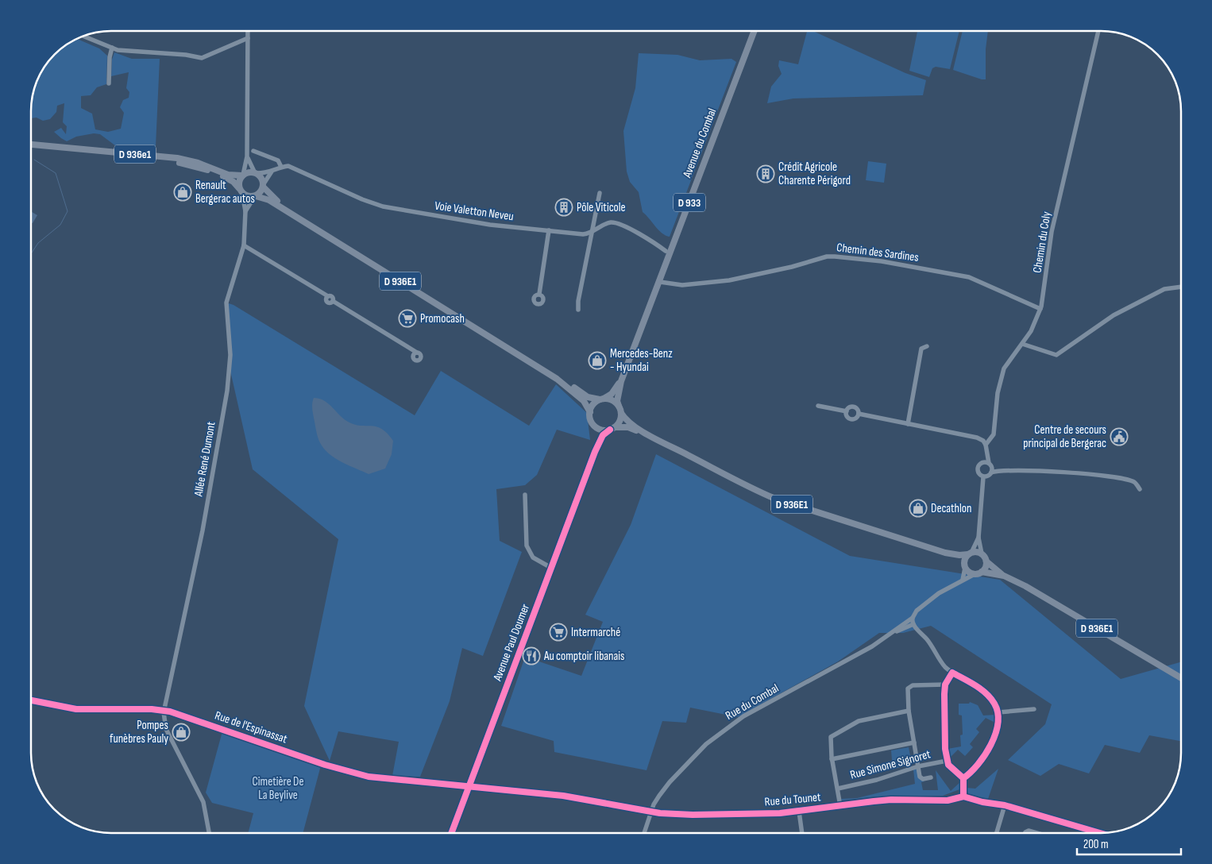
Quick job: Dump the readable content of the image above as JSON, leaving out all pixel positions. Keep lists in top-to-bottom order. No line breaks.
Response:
{"streets":{"main road":["Avenue du Combal","D 936e1","D 933","D 936E1","Avenue Paul Doumer"],"street":["Voie Valetton Neveu","Chemin du Coly","Chemin des Sardines","Allée René Dumont","Rue du Combal","Rue de l'Espinassat","Rue Simone Signoret","Rue du Tounet"]},"crossings":[["Avenue du Combal","D 933"],["Avenue du Combal","Chemin des Sardines"],["D 936e1","D 936E1"],["D 936e1","Allée René Dumont"],["D 933","D 936E1"],["Chemin du Coly","Chemin des Sardines"],["D 936E1","Allée René Dumont"],["D 936E1","Rue du Combal"],["Allée René Dumont","Rue de l'Espinassat"],["Avenue Paul Doumer","Rue de l'Espinassat"],["Avenue Paul Doumer","Rue du Tounet"],["Rue du Combal","Rue du Tounet"],["Rue de l'Espinassat","Rue du Tounet"]],"parks":["Cimetière De La Beylive"],"places":{"building":["Crédit Agricole Charente Périgord","Pôle Viticole"],"shop":["Renault Bergerac autos","Mercedes-Benz - Hyundai","Decathlon","Pompes funèbres Pauly"],"supermarket":["Promocash","Intermarché"],"public building":["Centre de secours principal de Bergerac"],"restaurant":["Au comptoir libanais"]},"scale_bar":"200 m"}
